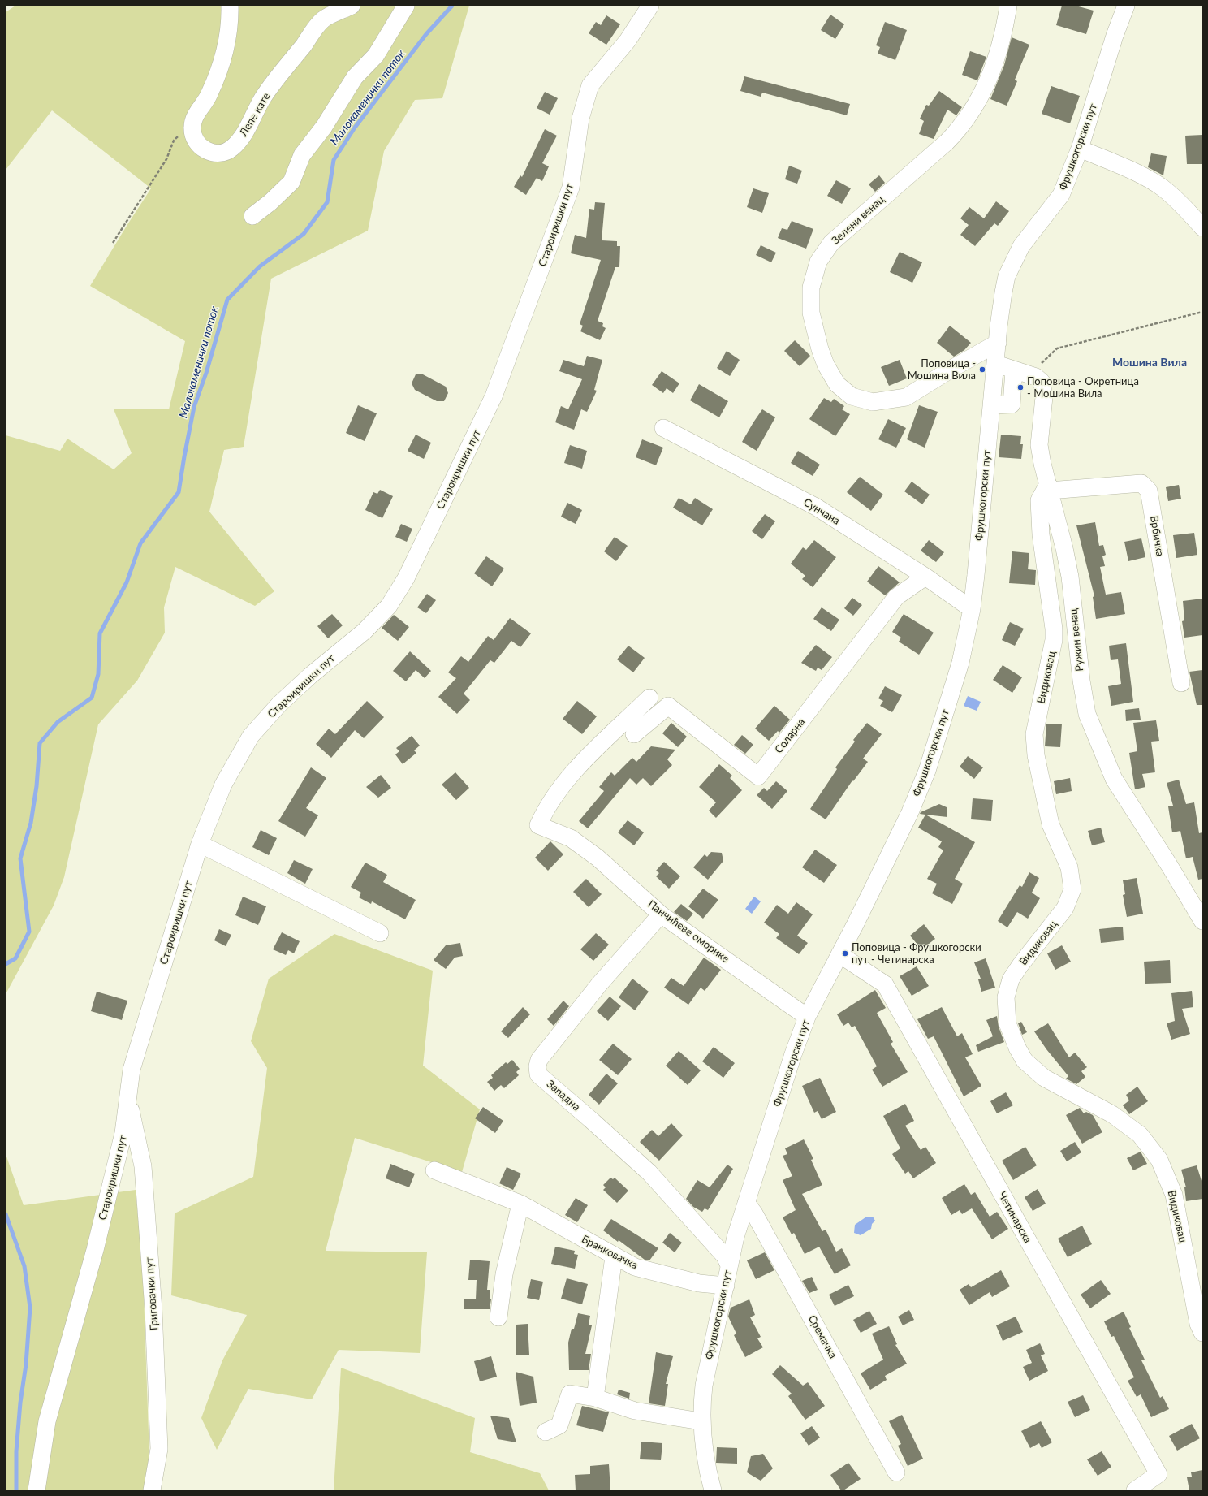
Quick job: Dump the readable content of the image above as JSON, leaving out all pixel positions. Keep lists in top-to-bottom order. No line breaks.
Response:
{"streets":{"street":["Лепе кате","Фрушкогорски пут","Зелени венац","Староиришки пут","Сунчана","Врбичка","Ружин венац","Видиковац","Соларна","Панчићеве оморике","Западна","Четинарска","Бранковачка","Григовачки пут","Сремачка"]},"crossings":[["Фрушкогорски пут","Зелени венац"],["Фрушкогорски пут","Сунчана"],["Фрушкогорски пут","Ружин венац"],["Фрушкогорски пут","Панчићеве оморике"],["Фрушкогорски пут","Западна"],["Фрушкогорски пут","Четинарска"],["Фрушкогорски пут","Бранковачка"],["Фрушкогорски пут","Сремачка"],["Староиришки пут","Григовачки пут"],["Сунчана","Соларна"],["Врбичка","Ружин венац"],["Врбичка","Видиковац"],["Ружин венац","Видиковац"],["Панчићеве оморике","Западна"]],"districts":["Мошина Вила"],"water":["Малокаменички поток"],"places":["Поповица - Мошина Вила","Поповица - Окретница - Мошина Вила","Поповица - Фрушкогорски пут - Четинарска"]}
